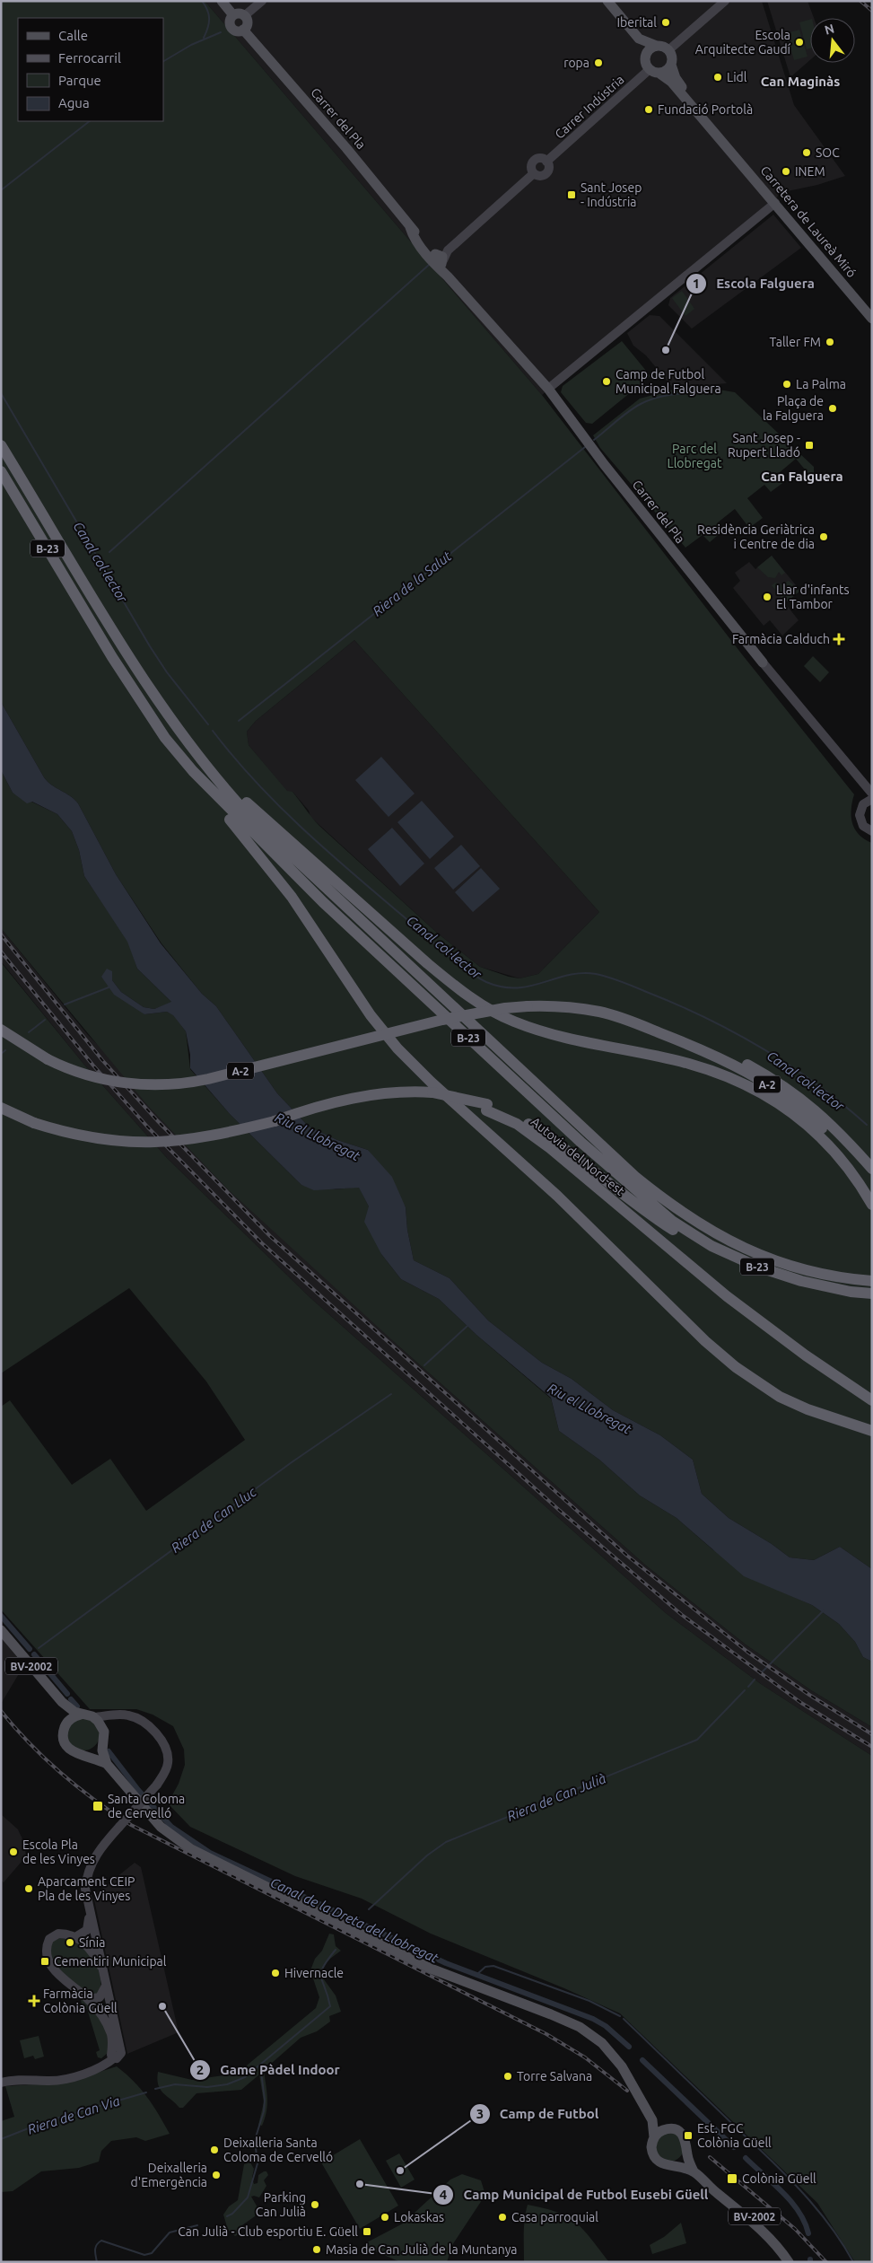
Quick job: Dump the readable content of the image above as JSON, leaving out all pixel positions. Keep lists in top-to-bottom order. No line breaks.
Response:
{"streets":{"highway":["B-23","A-2","Autovia del Nord-est"],"main road":["Carrer del Pla","Carretera de Laureà Miró","BV-2002"],"street":["Carrer Indústria"]},"crossings":[["Carrer Indústria","Carrer del Pla"],["Carrer Indústria","Carretera de Laureà Miró"]],"districts":["Can Maginàs","Can Falguera"],"water":["Canal col·lector","Riera de la Salut","Riu el Llobregat","Riera de Can Lluc","Riera de Can Julià","Canal de la Dreta del Llobregat","Riera de Can Via"],"parks":["Parc del Llobregat"],"places":{"other":["Iberital","Escola Arquitecte Gaudí","ropa","Lidl","Fundació Portolà","SOC","INEM","Taller FM","Escola Falguera","Camp de Futbol Municipal Falguera","La Palma","Plaça de la Falguera","Residència Geriàtrica i Centre de dia","Llar d'infants El Tambor","Escola Pla de les Vinyes","Aparcament CEIP Pla de les Vinyes","Sínia","Hivernacle","Game Pàdel Indoor","Torre Salvana","Deixalleria Santa Coloma de Cervelló","Camp de Futbol","Deixalleria d'Emergència","Camp Municipal de Futbol Eusebi Güell","Parking Can Julià","Lokaskas","Casa parroquial","Masia de Can Julià de la Muntanya"],"transit":["Sant Josep - Indústria","Sant Josep - Rupert Lladó","Santa Coloma de Cervelló","Cementiri Municipal","Est. FGC Colònia Güell","Colònia Güell","Can Julià - Club esportiu E. Güell"],"health":["Farmàcia Calduch","Farmàcia Colònia Güell"]},"legend":["Calle","Ferrocarril","Parque","Agua"],"north":"top"}
